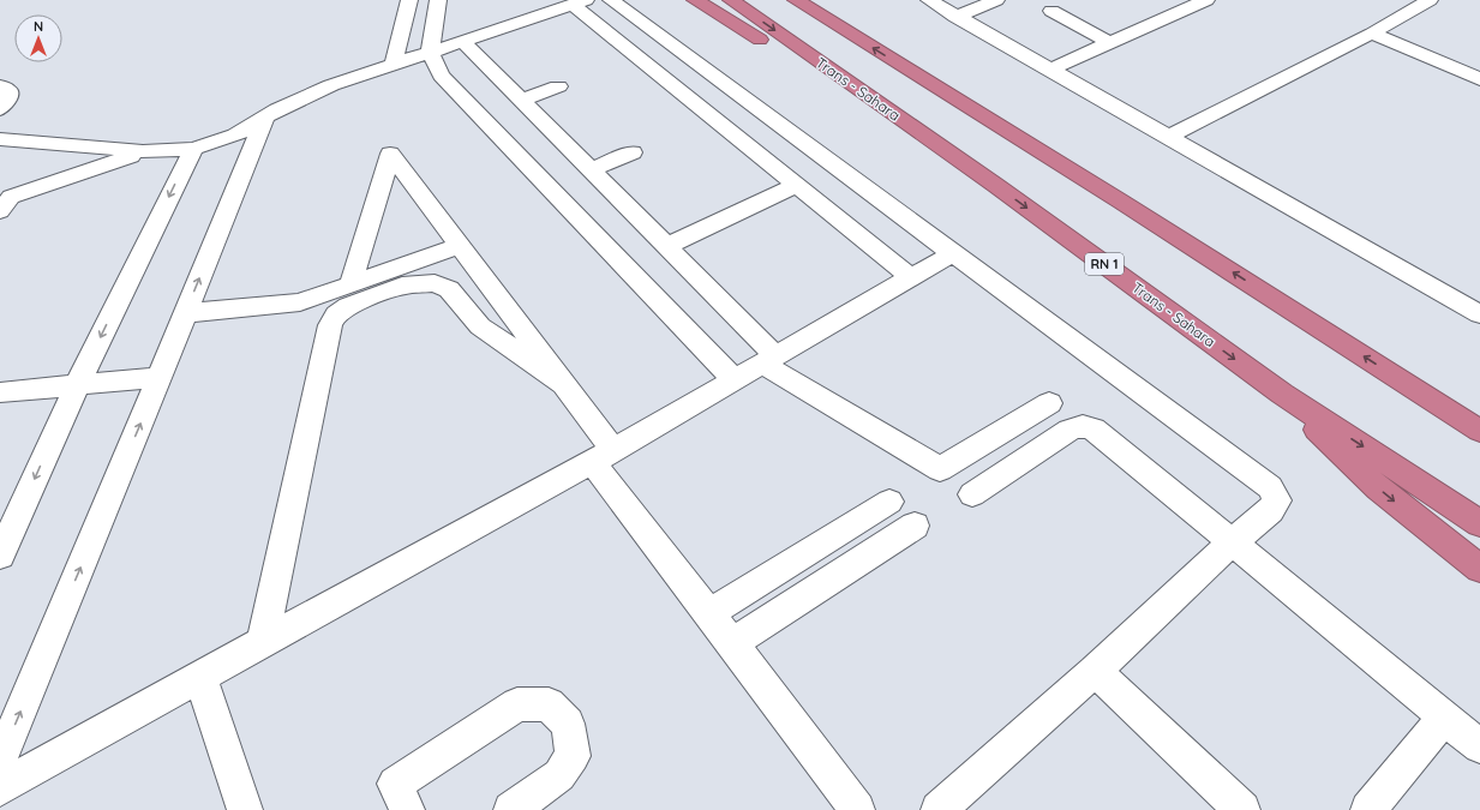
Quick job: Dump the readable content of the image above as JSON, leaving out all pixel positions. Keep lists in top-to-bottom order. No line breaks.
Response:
{"streets":{"highway":["Trans - Sahara","RN 1"]},"north":"top"}
